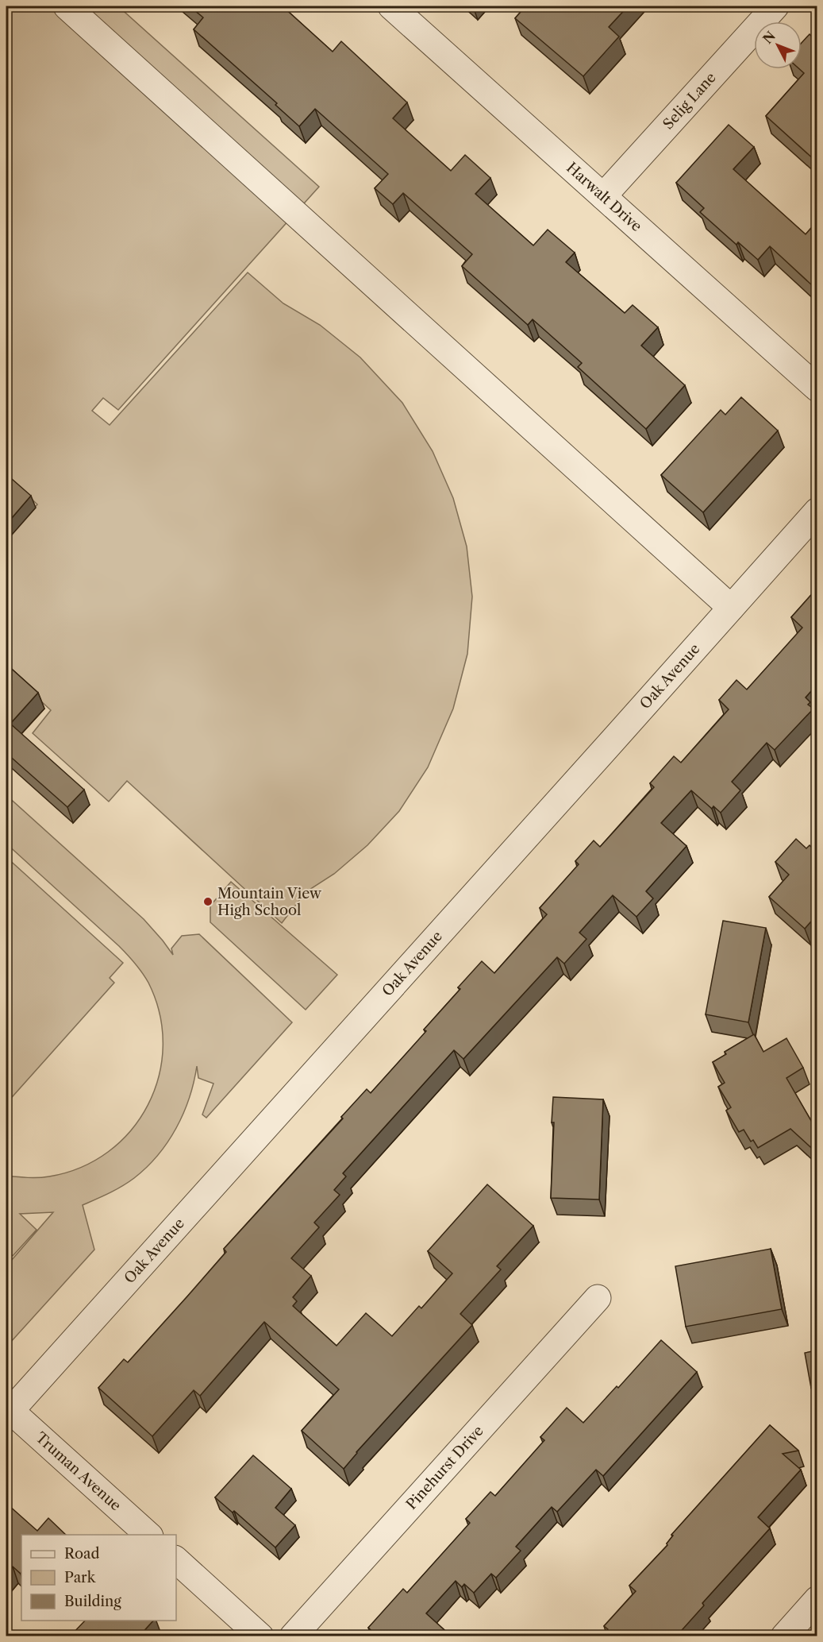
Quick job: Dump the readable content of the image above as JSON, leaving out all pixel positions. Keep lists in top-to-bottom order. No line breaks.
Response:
{"streets":{"street":["Selig Lane","Harwalt Drive","Oak Avenue","Pinehurst Drive","Truman Avenue"]},"crossings":[["Selig Lane","Harwalt Drive"],["Oak Avenue","Truman Avenue"]],"places":["Mountain View High School"],"legend":["Road","Park","Building"],"north":"top left"}
